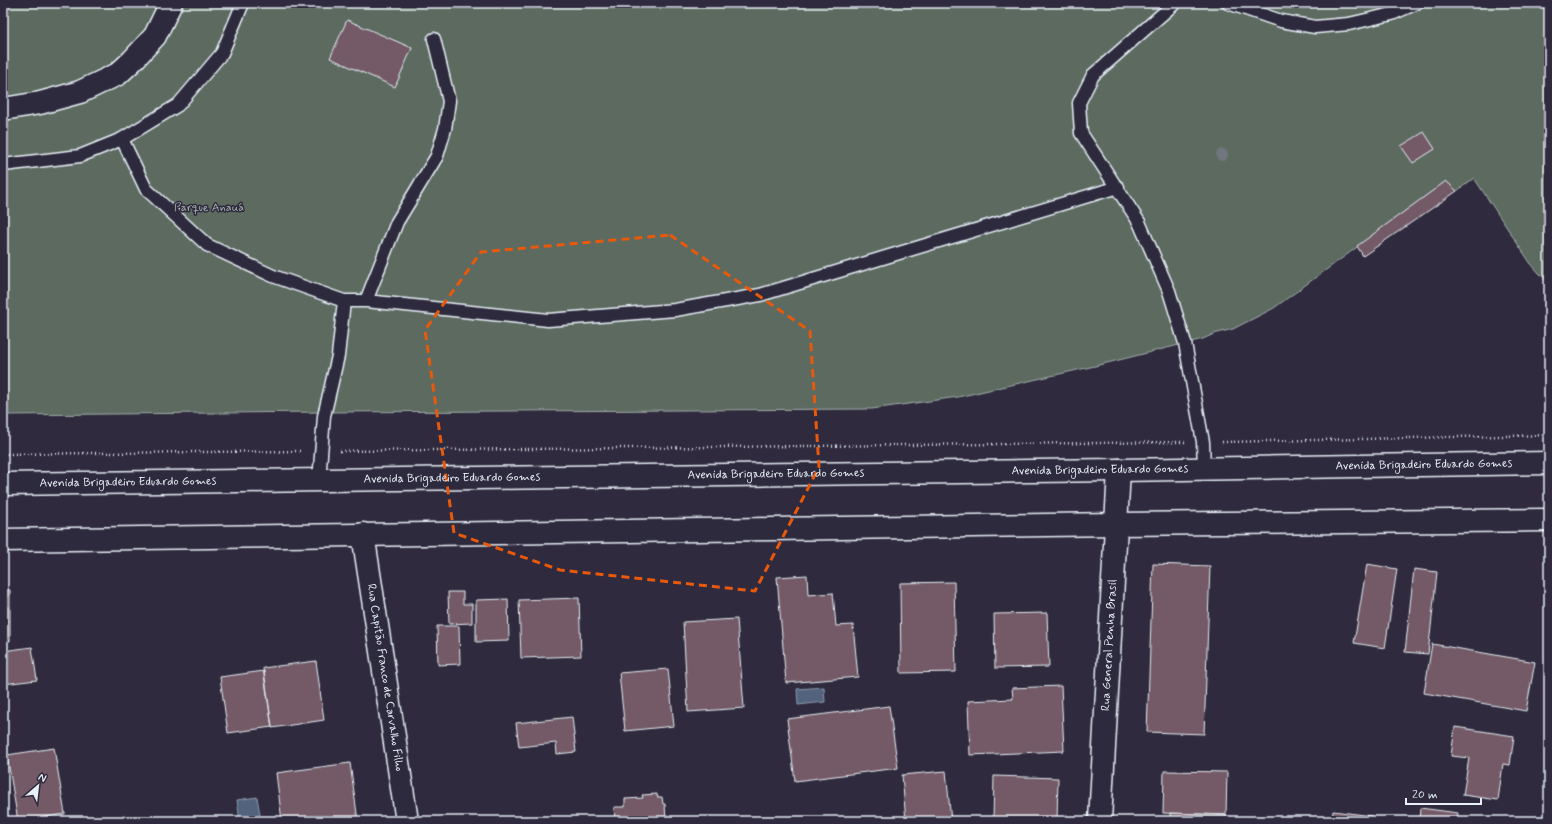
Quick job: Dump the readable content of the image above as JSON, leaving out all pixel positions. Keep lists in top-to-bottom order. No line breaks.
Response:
{"streets":{"main road":["Avenida Brigadeiro Eduardo Gomes","Rua General Penha Brasil","Rua Capitão Franco de Carvalho Filho"]},"crossings":[["Avenida Brigadeiro Eduardo Gomes","Rua General Penha Brasil"]],"parks":["Parque Anauá"],"scale_bar":"20 m","north":"top right"}
